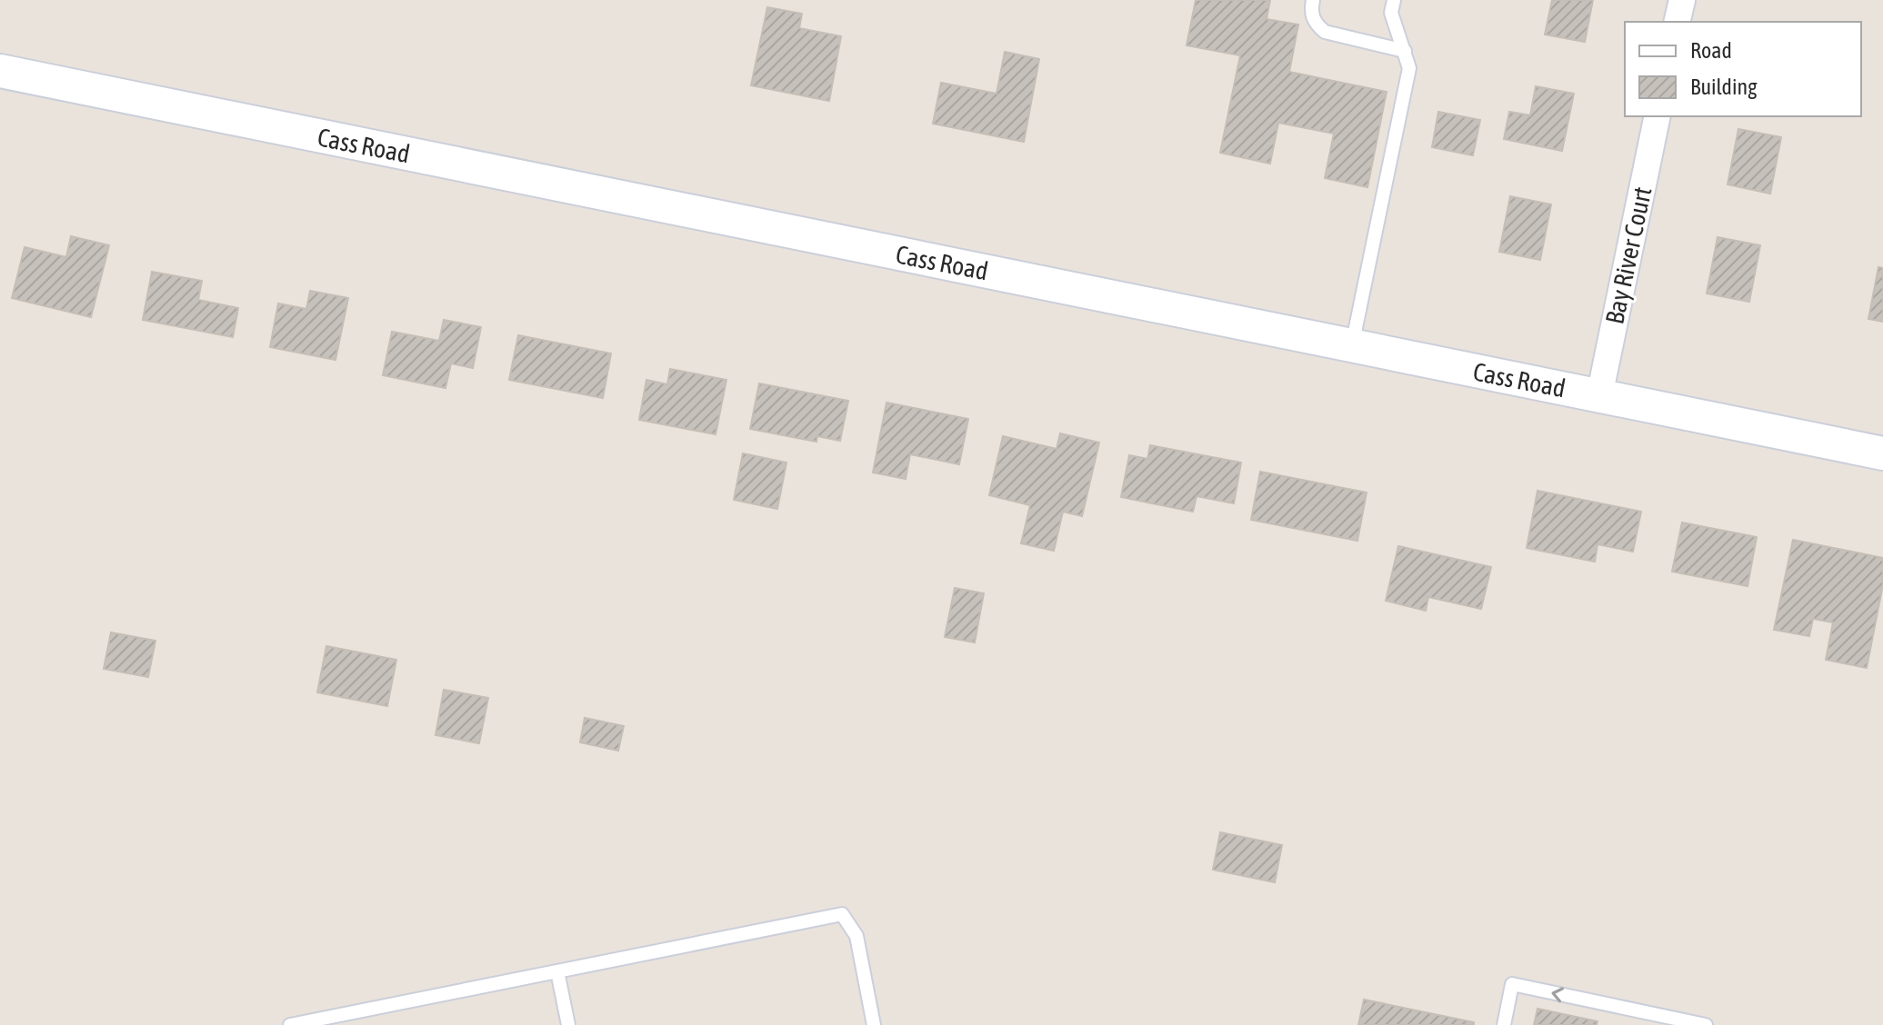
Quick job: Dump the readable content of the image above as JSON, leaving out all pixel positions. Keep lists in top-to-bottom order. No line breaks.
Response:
{"streets":{"street":["Cass Road","Bay River Court"]},"crossings":[["Cass Road","Bay River Court"]],"legend":["Road","Building"]}
